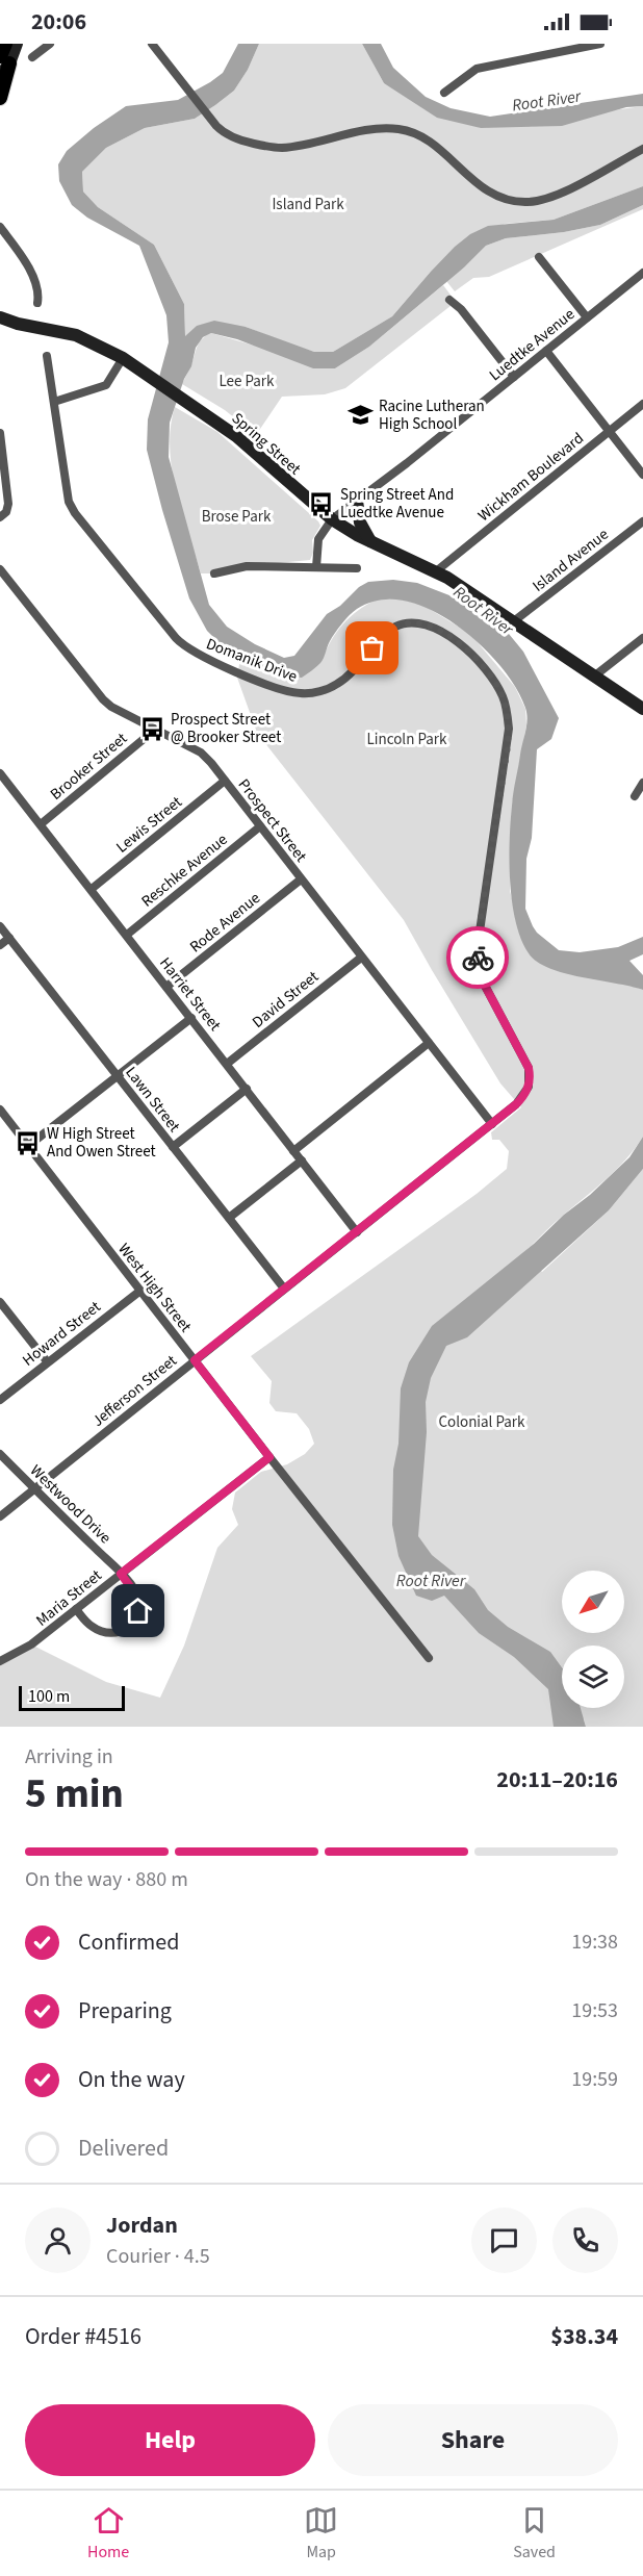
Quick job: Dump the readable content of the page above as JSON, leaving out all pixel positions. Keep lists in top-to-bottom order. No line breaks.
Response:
{"streets":{"main road":["Spring Street"],"street":["Luedtke Avenue","Wickham Boulevard","Island Avenue","Domanik Drive","Brooker Street","Prospect Street","Lewis Street","Reschke Avenue","Rode Avenue","Harriet Street","David Street","Lawn Street","West High Street","Howard Street","Jefferson Street","Westwood Drive","Maria Street"]},"crossings":[["Luedtke Avenue","Spring Street"],["Spring Street","Wickham Boulevard"],["Spring Street","Island Avenue"],["Domanik Drive","Prospect Street"],["Domanik Drive","Jefferson Street"],["Brooker Street","Prospect Street"],["Brooker Street","Harriet Street"],["Prospect Street","Lewis Street"],["Prospect Street","Reschke Avenue"],["Prospect Street","Rode Avenue"],["Prospect Street","David Street"],["Prospect Street","Jefferson Street"],["Lewis Street","Harriet Street"],["Reschke Avenue","Harriet Street"],["Rode Avenue","Harriet Street"],["Harriet Street","David Street"],["Harriet Street","Jefferson Street"],["Lawn Street","Jefferson Street"],["West High Street","Howard Street"],["West High Street","Jefferson Street"],["West High Street","Maria Street"],["Jefferson Street","Westwood Drive"],["Westwood Drive","Maria Street"]],"water":["Root River"],"parks":["Island Park","Lee Park","Brose Park","Lincoln Park","Colonial Park"],"places":{"school or university":["Racine Lutheran High School"],"bus stop":["Spring Street And Luedtke Avenue","Prospect Street @ Brooker Street","W High Street And Owen Street"]},"scale_bar":"100 m","north":"bottom left","page":{"status":"20:06","scale":"100 m","heading":["5 min","Arriving in","20:11–20:16"],"panel":["Jordan","Courier · 4.5","Order #4516","$38.34"],"bar":"On the way · 880 m","list":[["Confirmed","19:38"],["Preparing","19:53"],["On the way","19:59"],"Delivered"],"buttons":["Help","Share"],"tabs":["Home","Map","Saved"]}}
